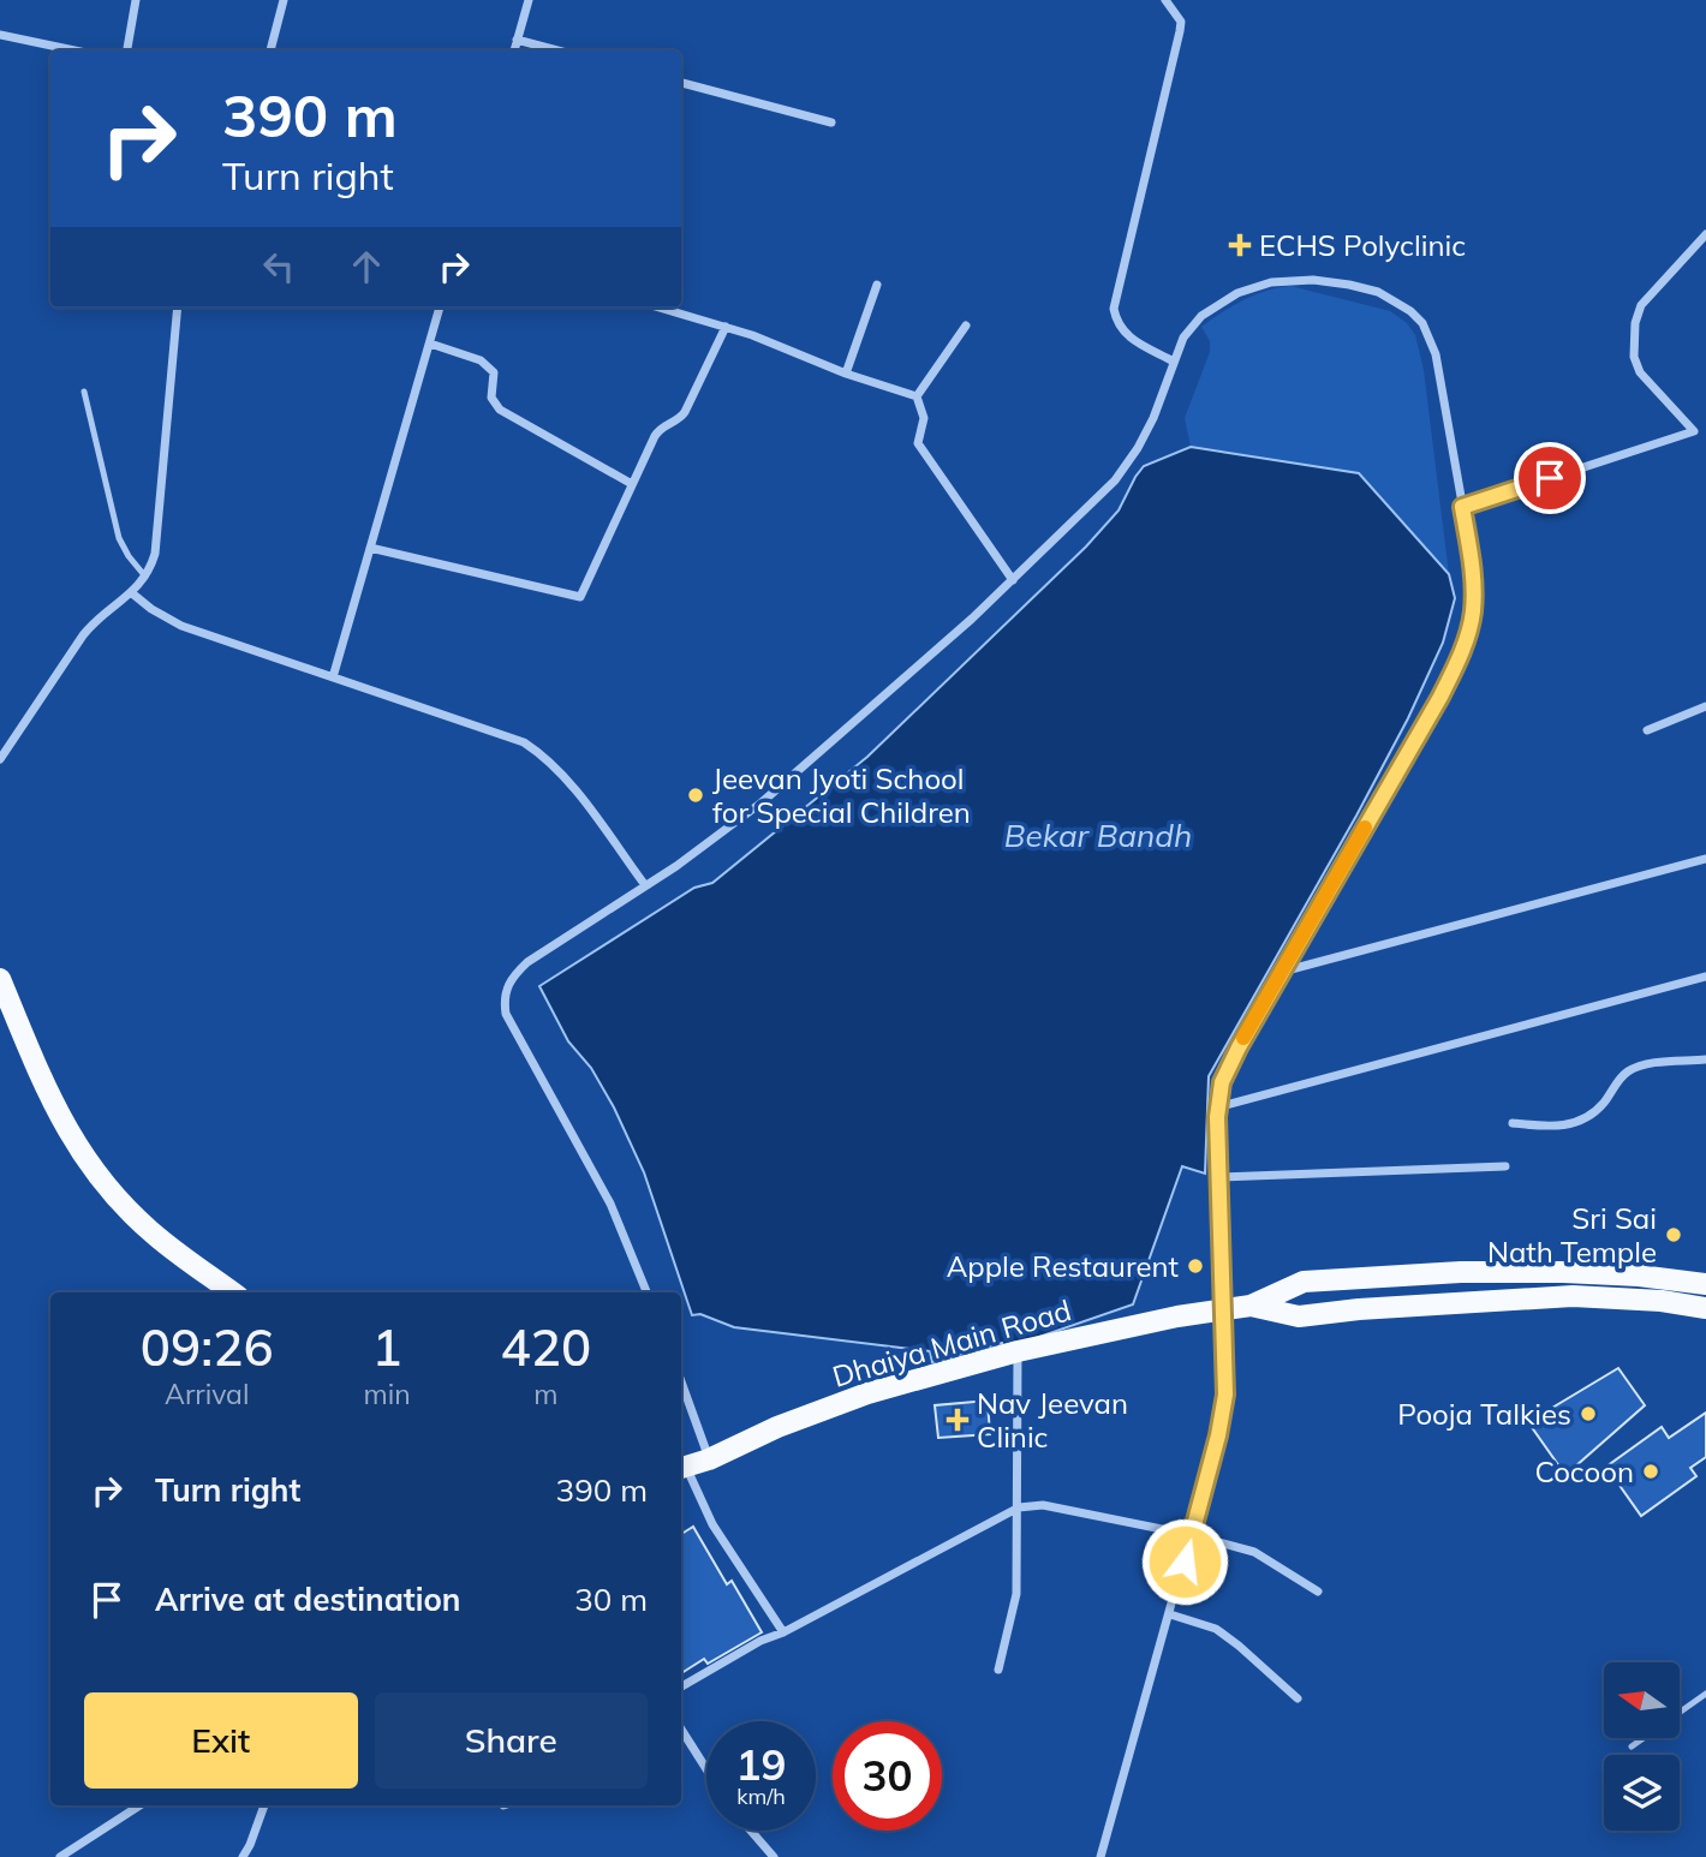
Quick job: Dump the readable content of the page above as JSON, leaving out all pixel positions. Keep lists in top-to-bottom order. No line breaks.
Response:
{"streets":{"main road":["Dhaiya Main Road"]},"water":["Bekar Bandh"],"places":{"health":["ECHS Polyclinic","Nav Jeevan Clinic"],"other":["Jeevan Jyoti School for Special Children","Sri Sai Nath Temple","Apple Restaurent","Pooja Talkies","Cocoon"]},"north":"left","page":{"turn":["390 m","Turn right"],"eta":["09:26","Arrival","1","min","420","m"],"list":[{"name":"Turn right","value":"390 m"},{"name":"Arrive at destination","value":"30 m"}],"buttons":["Exit","Share"],"speed":"19 km/h","limit":"30"}}
